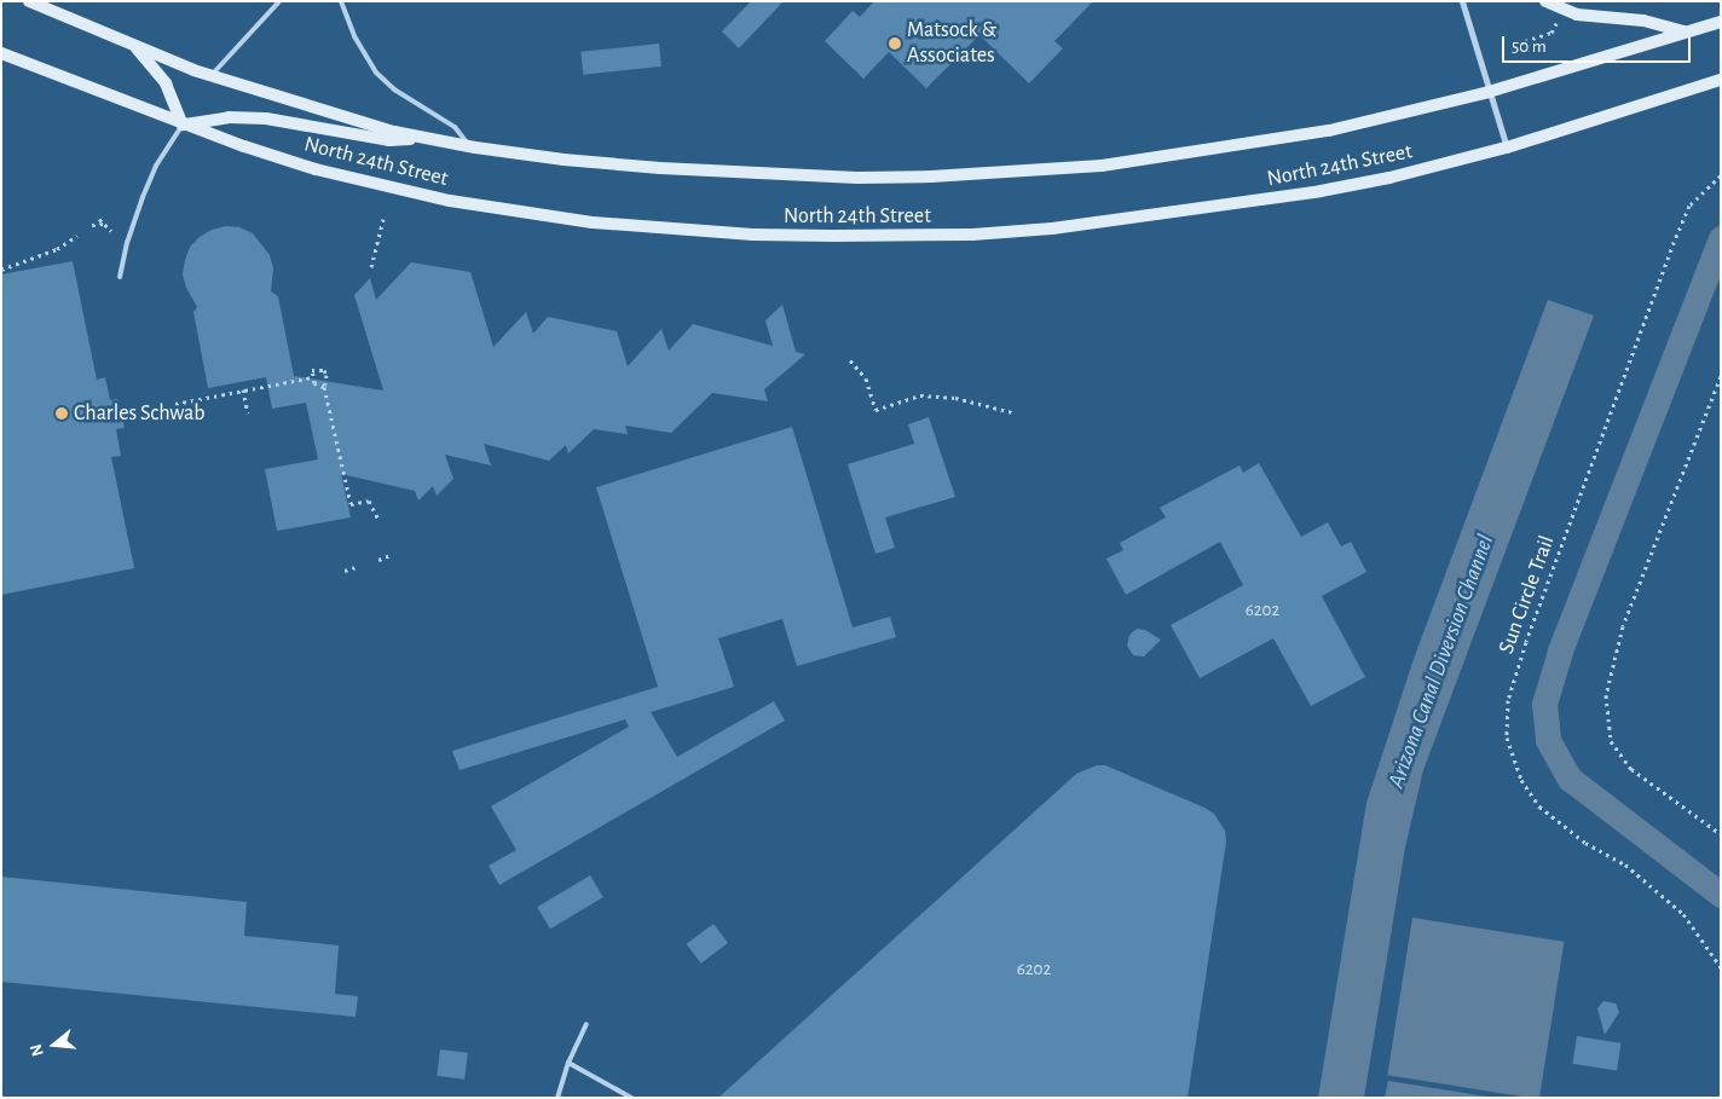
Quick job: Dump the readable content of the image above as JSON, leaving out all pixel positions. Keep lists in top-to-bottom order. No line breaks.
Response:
{"streets":{"main road":["North 24th Street"],"path":["Sun Circle Trail"]},"water":["Arizona Canal Diversion Channel"],"places":["Matsock & Associates","Charles Schwab"],"house_numbers":["6202","6202"],"scale_bar":"50 m","north":"left"}
